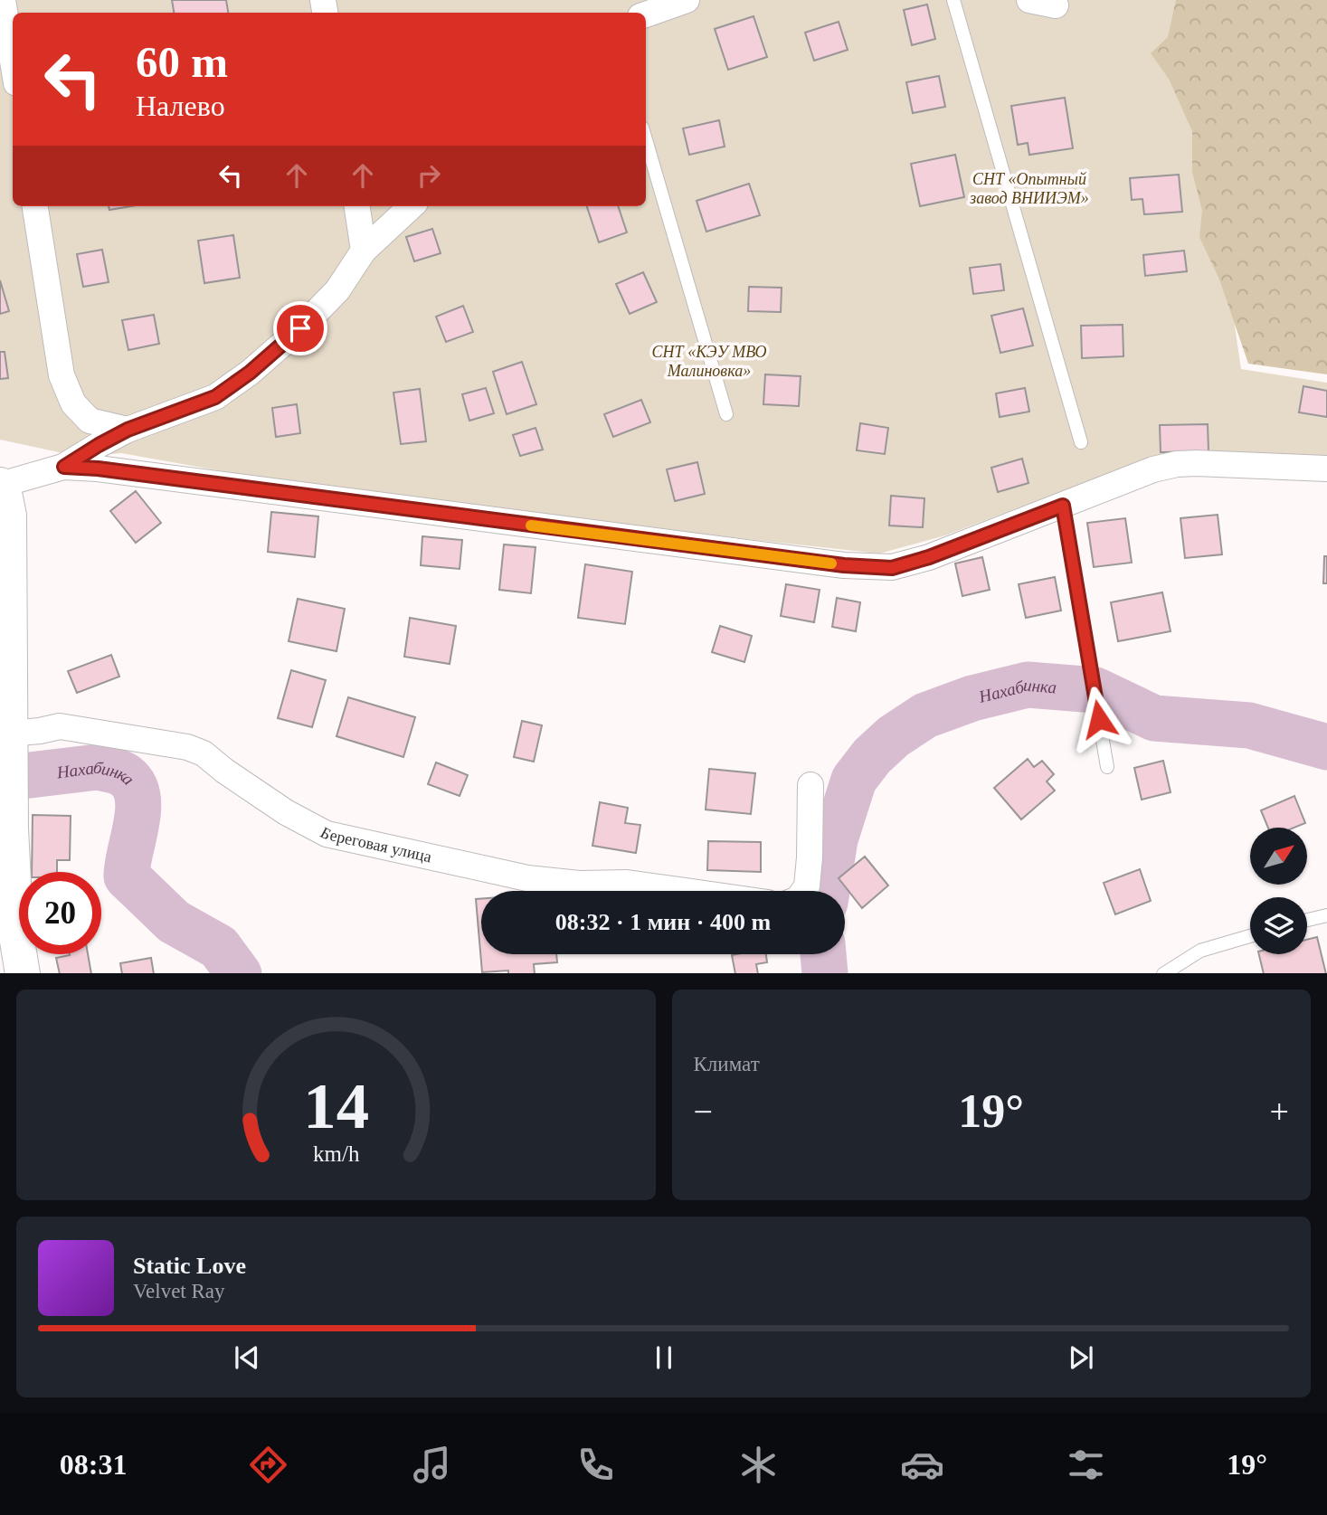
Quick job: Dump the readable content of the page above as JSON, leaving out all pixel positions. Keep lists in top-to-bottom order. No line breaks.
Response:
{"streets":{"street":["Береговая улица"]},"water":["Нахабинка"],"parks":["СНТ «Опытный завод ВНИИЭМ»","СНТ «КЭУ МВО Малиновка»"],"north":"top right","page":{"turn":["60 m","Налево"],"limit":"20","trip":"08:32 · 1 мин · 400 m","tile":"Климат","heat":["−","19°","+"],"song":["Static Love","Velvet Ray"],"tabs":["08:31","19°"],"gauge":["14","km/h"]}}
